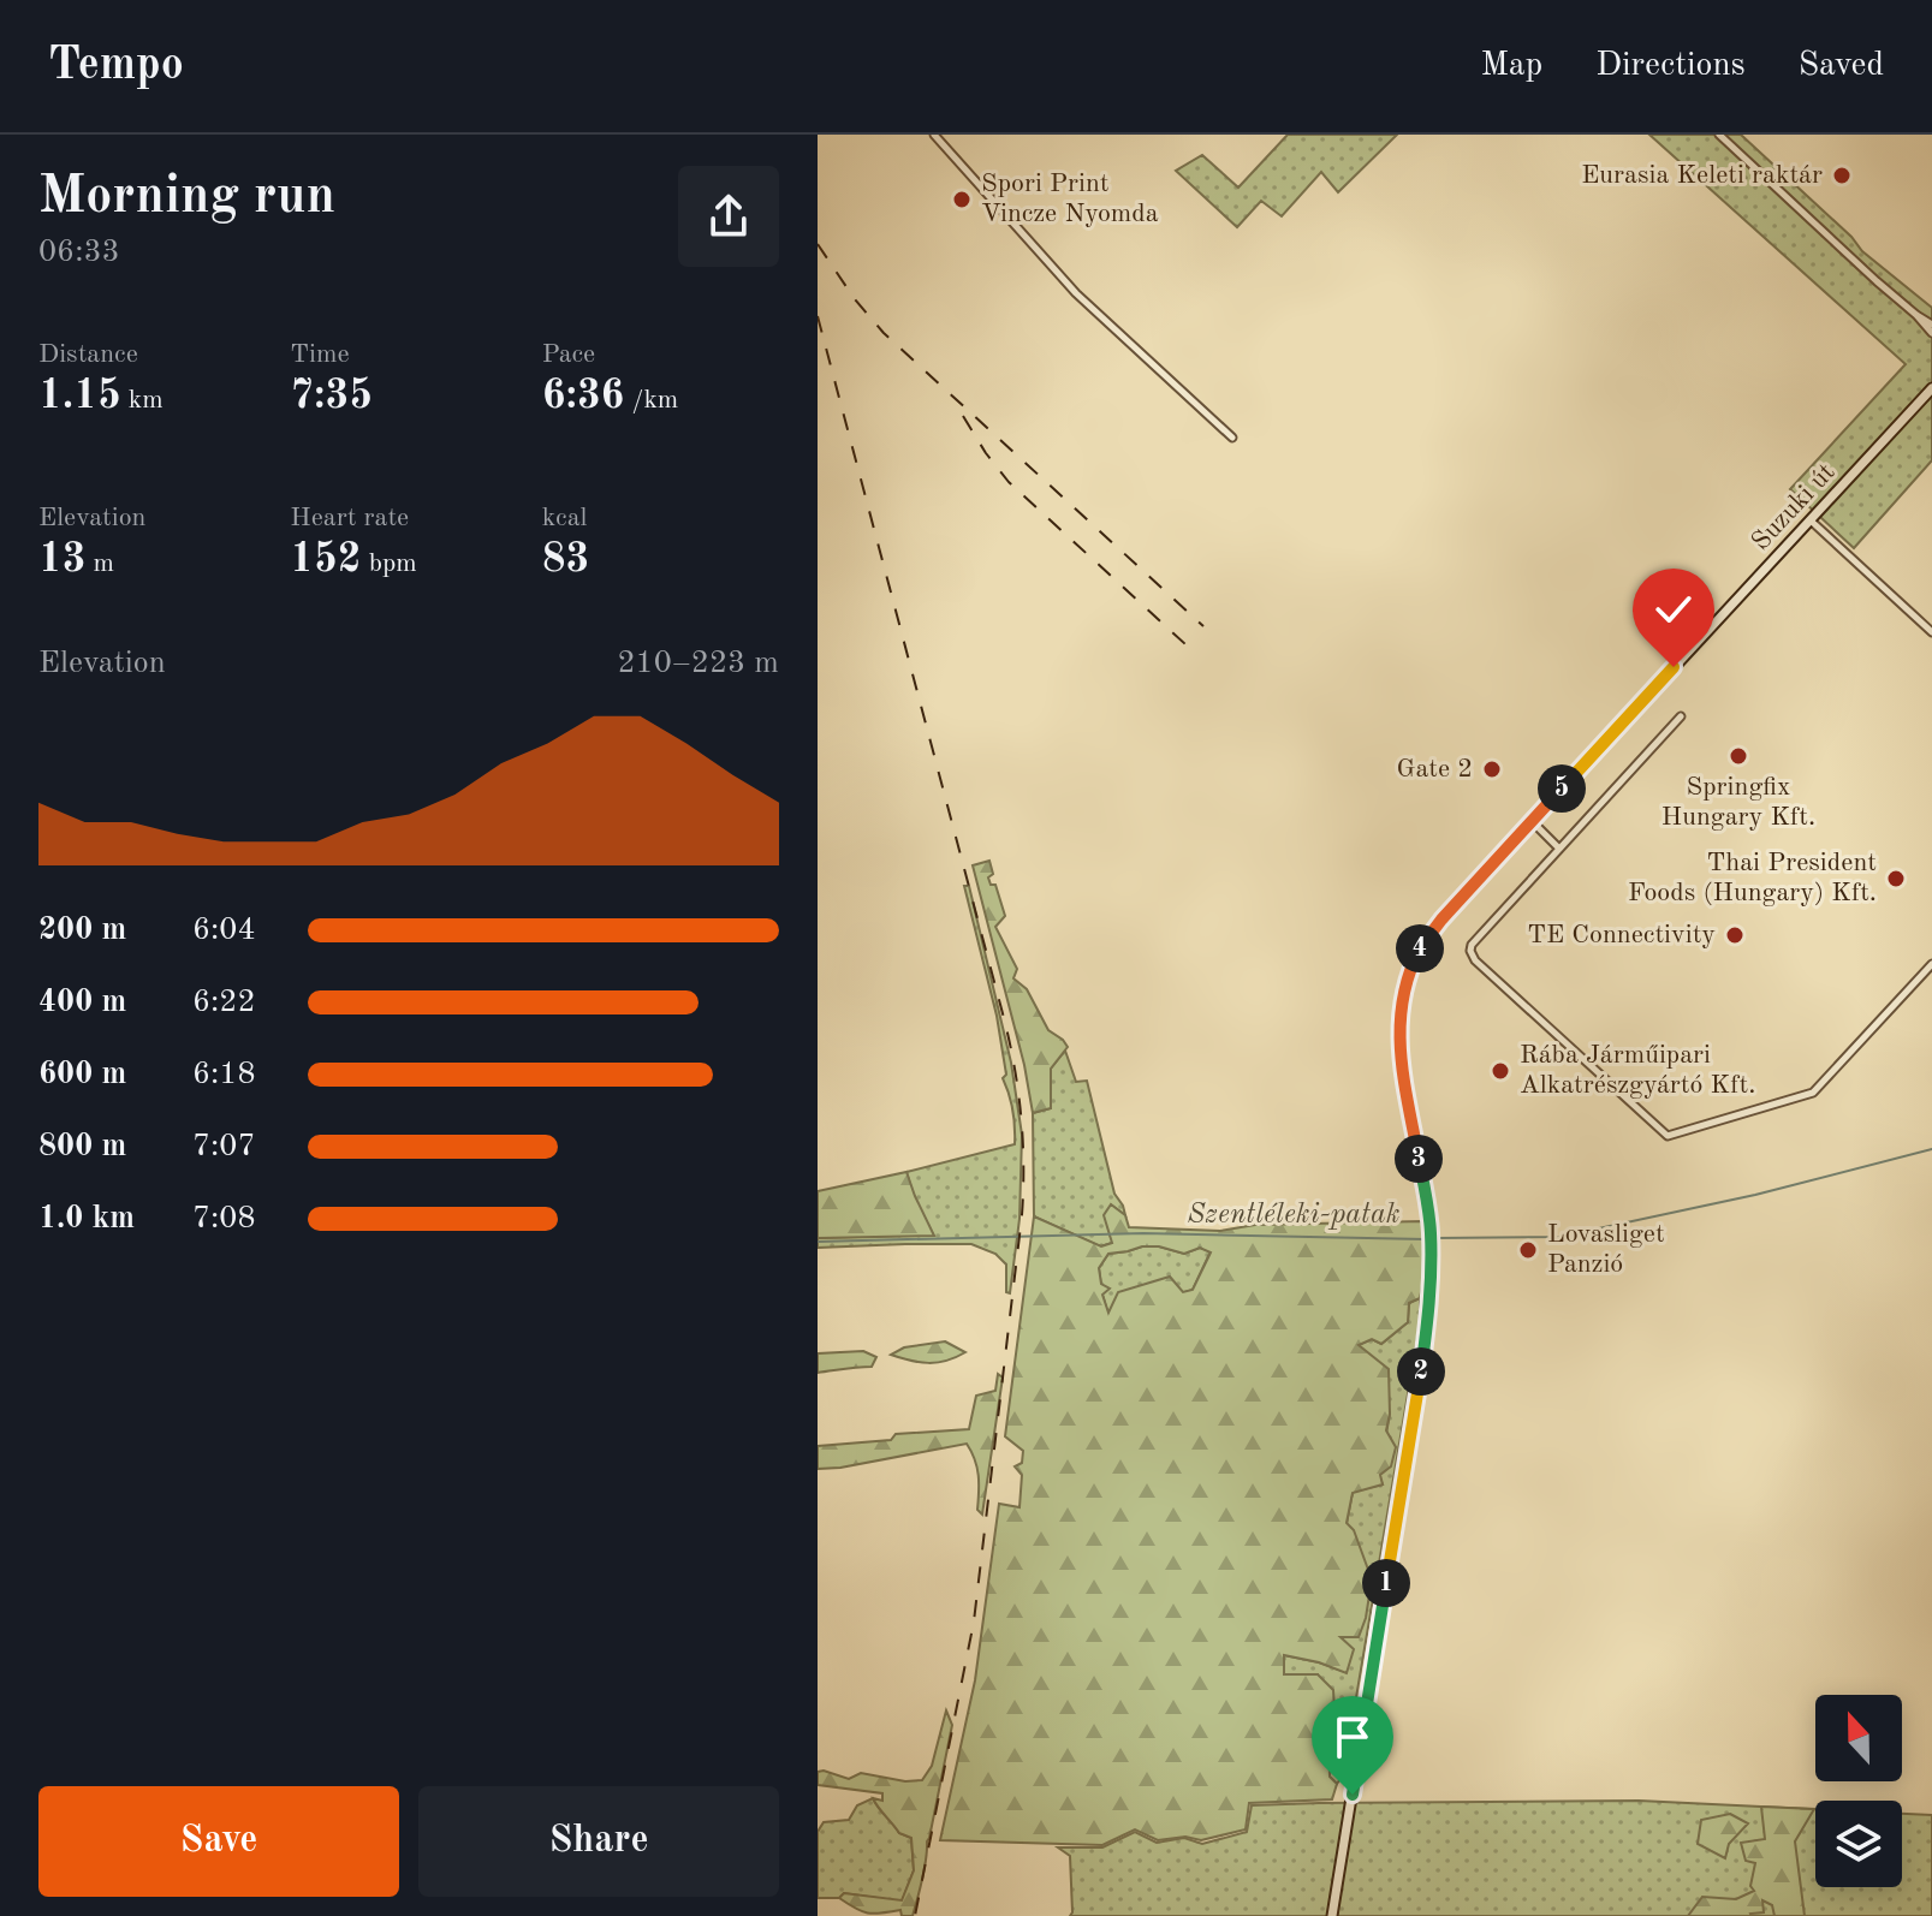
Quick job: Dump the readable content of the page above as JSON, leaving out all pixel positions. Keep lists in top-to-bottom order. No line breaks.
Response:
{"streets":{"main road":["Suzuki út"]},"water":["Szentléleki-patak"],"places":["Eurasia Keleti raktár","Spori Print Vincze Nyomda","Springfix Hungary Kft.","Gate 2","Thai President Foods (Hungary) Kft.","TE Connectivity","Rába Járműipari Alkatrészgyártó Kft.","Lovasliget Panzió"],"north":"top","page":{"header":"Tempo","nav":["Map","Directions","Saved"],"heading":["Morning run","06:33"],"stats":[["Distance","1.15 km"],["Time","7:35"],["Pace","6:36 /km"],["Elevation","13 m"],["Heart rate","152 bpm"],["kcal","83"]],"chart":["Elevation","210–223 m"],"pins":["5","4","3","2","1"],"list":[{"name":"200 m","note":"6:04"},{"name":"400 m","note":"6:22"},{"name":"600 m","note":"6:18"},{"name":"800 m","note":"7:07"},{"name":"1.0 km","note":"7:08"}],"buttons":["Save","Share"]}}
